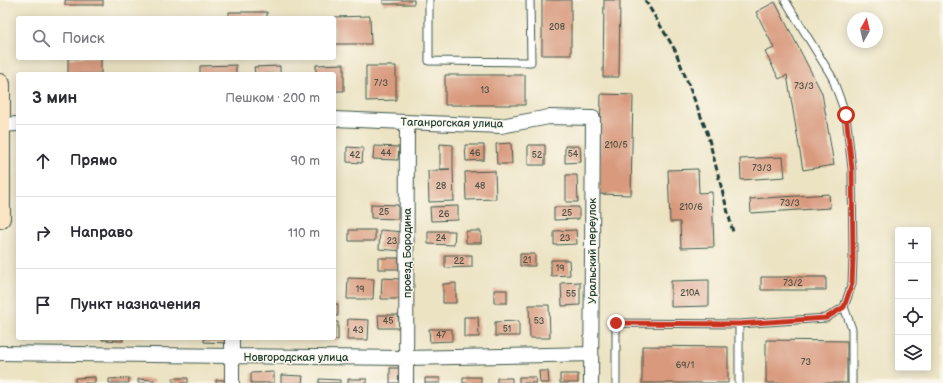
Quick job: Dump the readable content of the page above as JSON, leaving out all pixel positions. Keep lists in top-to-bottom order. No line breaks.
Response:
{"streets":{"street":["Таганрогская улица","Уральский переулок","проезд Бородина","Новгородская улица"]},"crossings":[["Таганрогская улица","Уральский переулок"],["Таганрогская улица","проезд Бородина"],["Уральский переулок","Новгородская улица"],["проезд Бородина","Новгородская улица"]],"house_numbers":["208","7/3","73/3","13","210/5","44","46","54","42","52","73/3","28","48","73/3","210/6","25","25","26","24","23","23","21","22","19","73/2","19","210А","55","45","53","51","43","47","73","69/1"],"north":"top","page":{"search":"Поиск","heading":["3 мин","Пешком · 200 m"],"list":[["Прямо","90 m"],["Направо","110 m"],"Пункт назначения"],"map_buttons":["+","−"]}}
